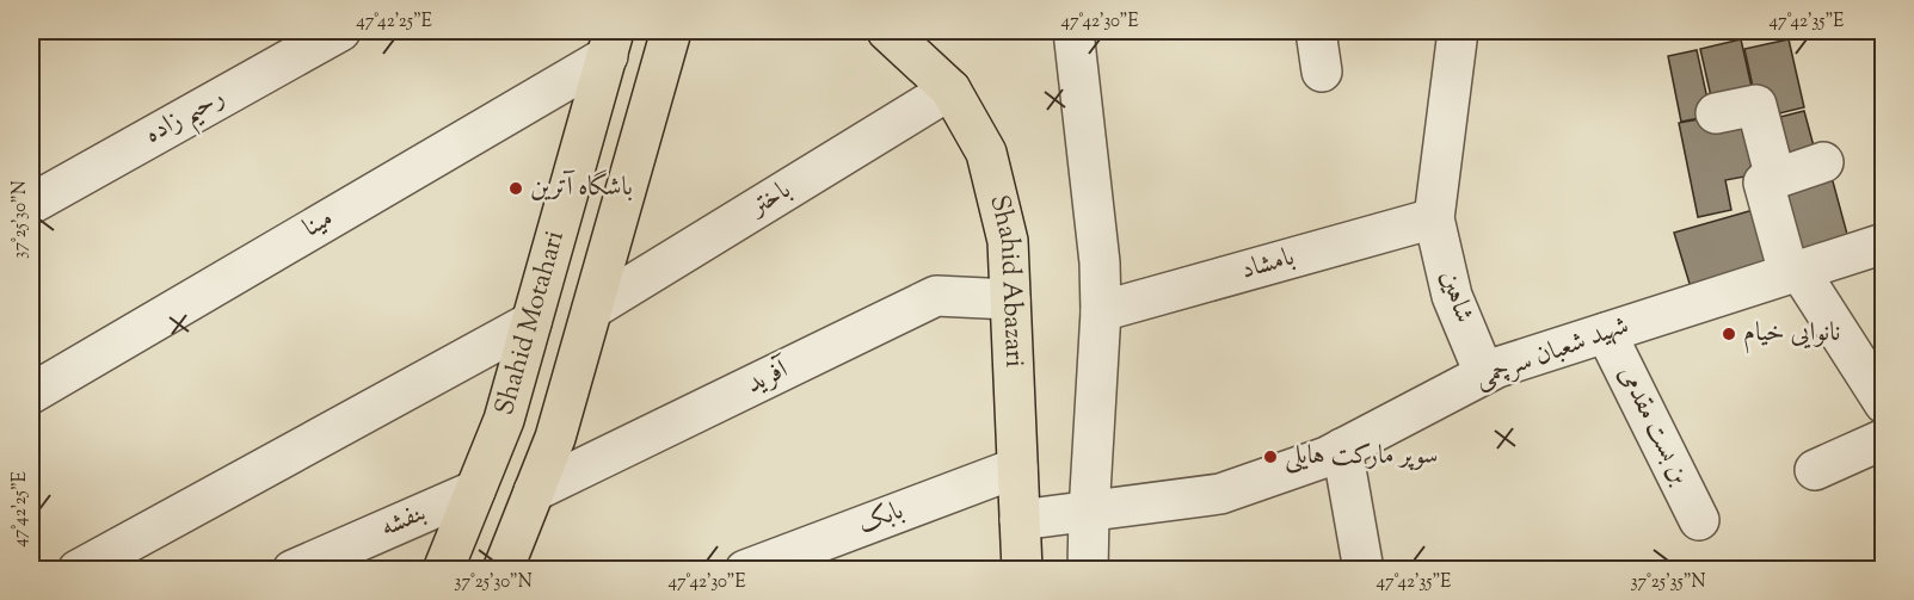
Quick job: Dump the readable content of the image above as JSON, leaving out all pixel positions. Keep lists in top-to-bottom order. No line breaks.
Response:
{"streets":{"main road":["Shahid Abazari","Shahid Motahari"],"street":["رحیم زاده","باختر","مینا","بامشاد","شاهین","شهید شعبان سرچمی","آفرید","بن بست مقدمی","بابک","بنفشه"]},"crossings":[["باختر","Shahid Abazari"],["باختر","Shahid Motahari"],["مینا","Shahid Motahari"],["بامشاد","شاهین"],["Shahid Abazari","شهید شعبان سرچمی"],["Shahid Abazari","آفرید"],["Shahid Abazari","بابک"],["شاهین","شهید شعبان سرچمی"],["Shahid Motahari","آفرید"],["Shahid Motahari","بنفشه"],["شهید شعبان سرچمی","بن بست مقدمی"]],"places":["باشگاه آترین","نانوایی خیام","سوپر مارکت هایلی"],"coordinates":["47°42'25\"E","47°42'30\"E","47°42'35\"E","37°25'30\"N","37°25'35\"N"]}
